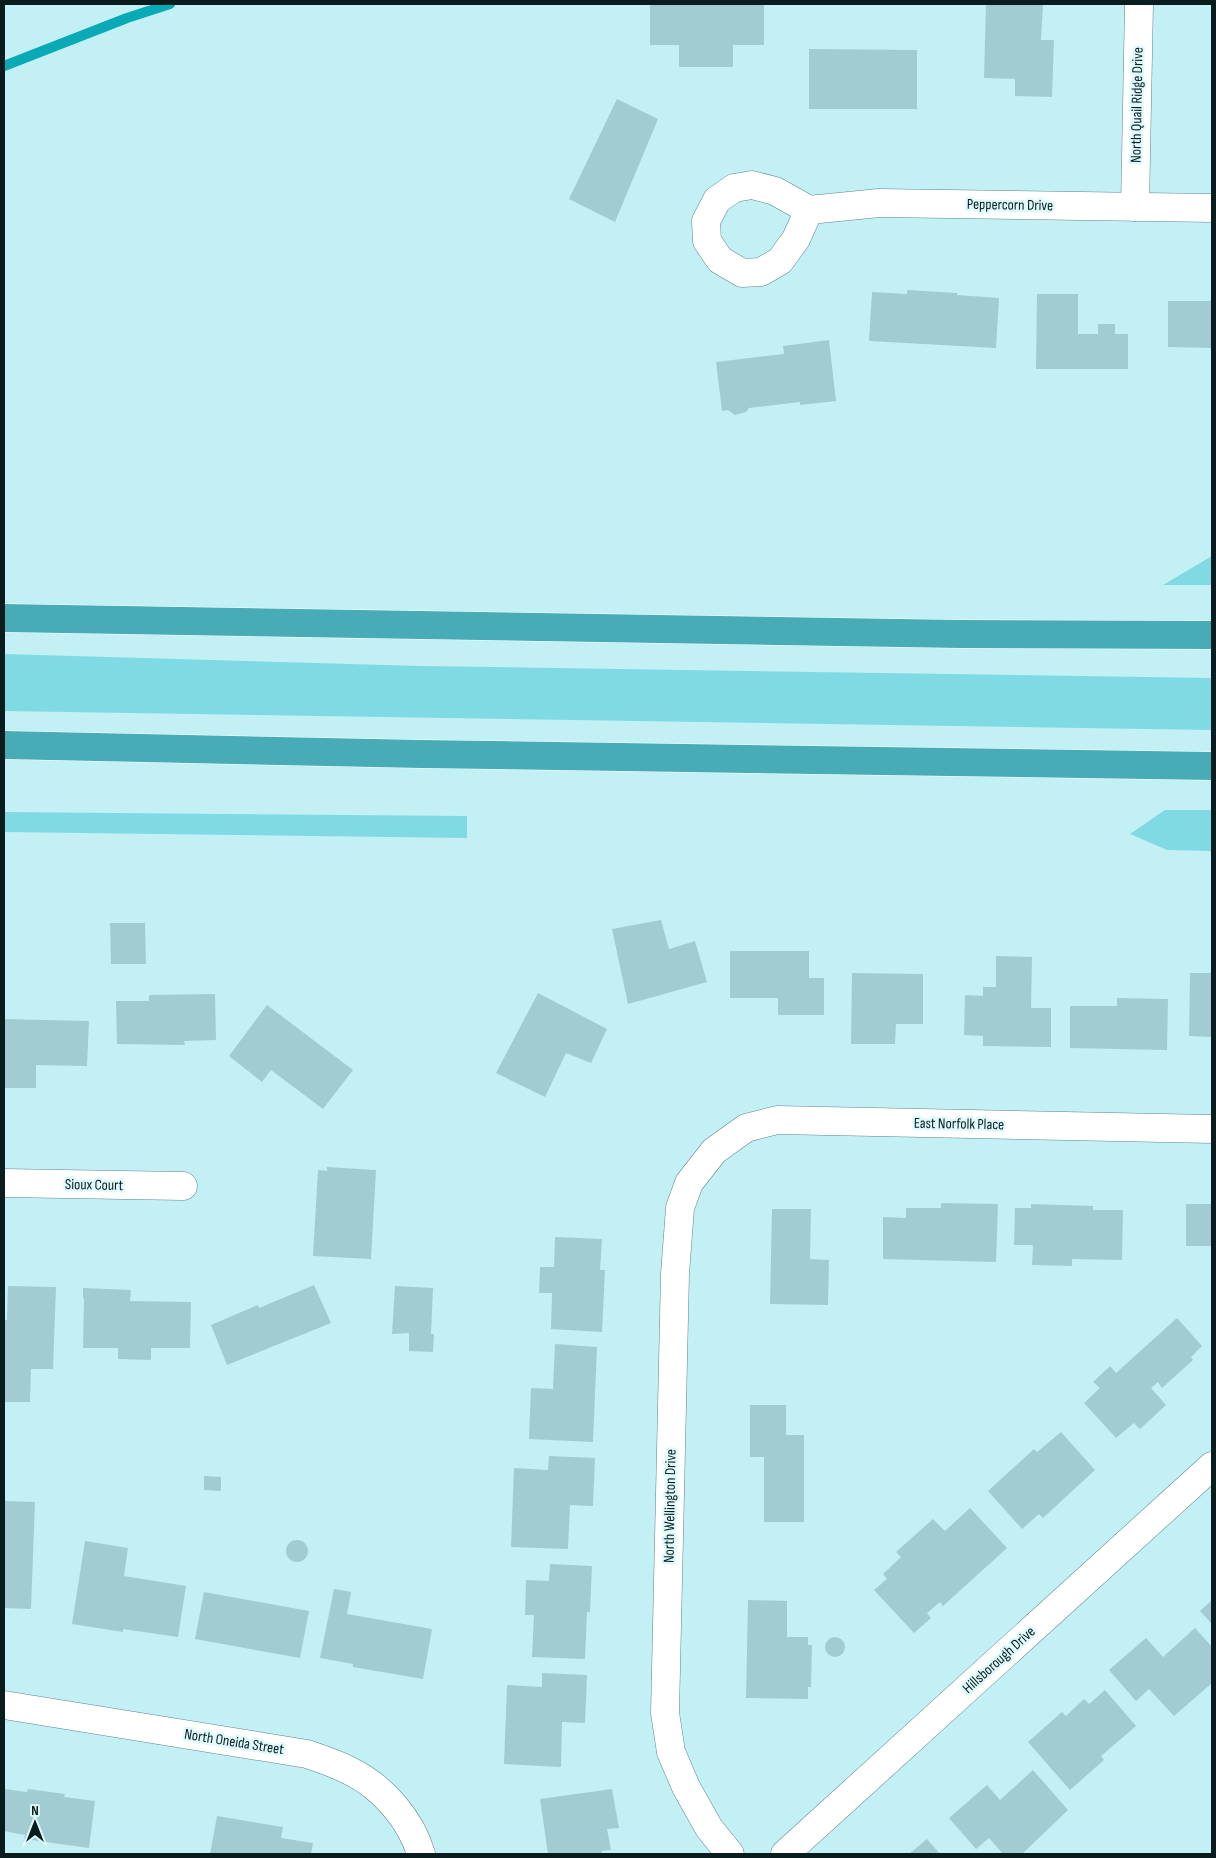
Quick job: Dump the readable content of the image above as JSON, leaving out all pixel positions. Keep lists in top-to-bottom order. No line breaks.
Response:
{"streets":{"street":["North Quail Ridge Drive","Peppercorn Drive","East Norfolk Place","Sioux Court","North Wellington Drive","Hillsborough Drive","North Oneida Street"]},"crossings":[["North Quail Ridge Drive","Peppercorn Drive"],["East Norfolk Place","North Wellington Drive"]],"north":"top"}
